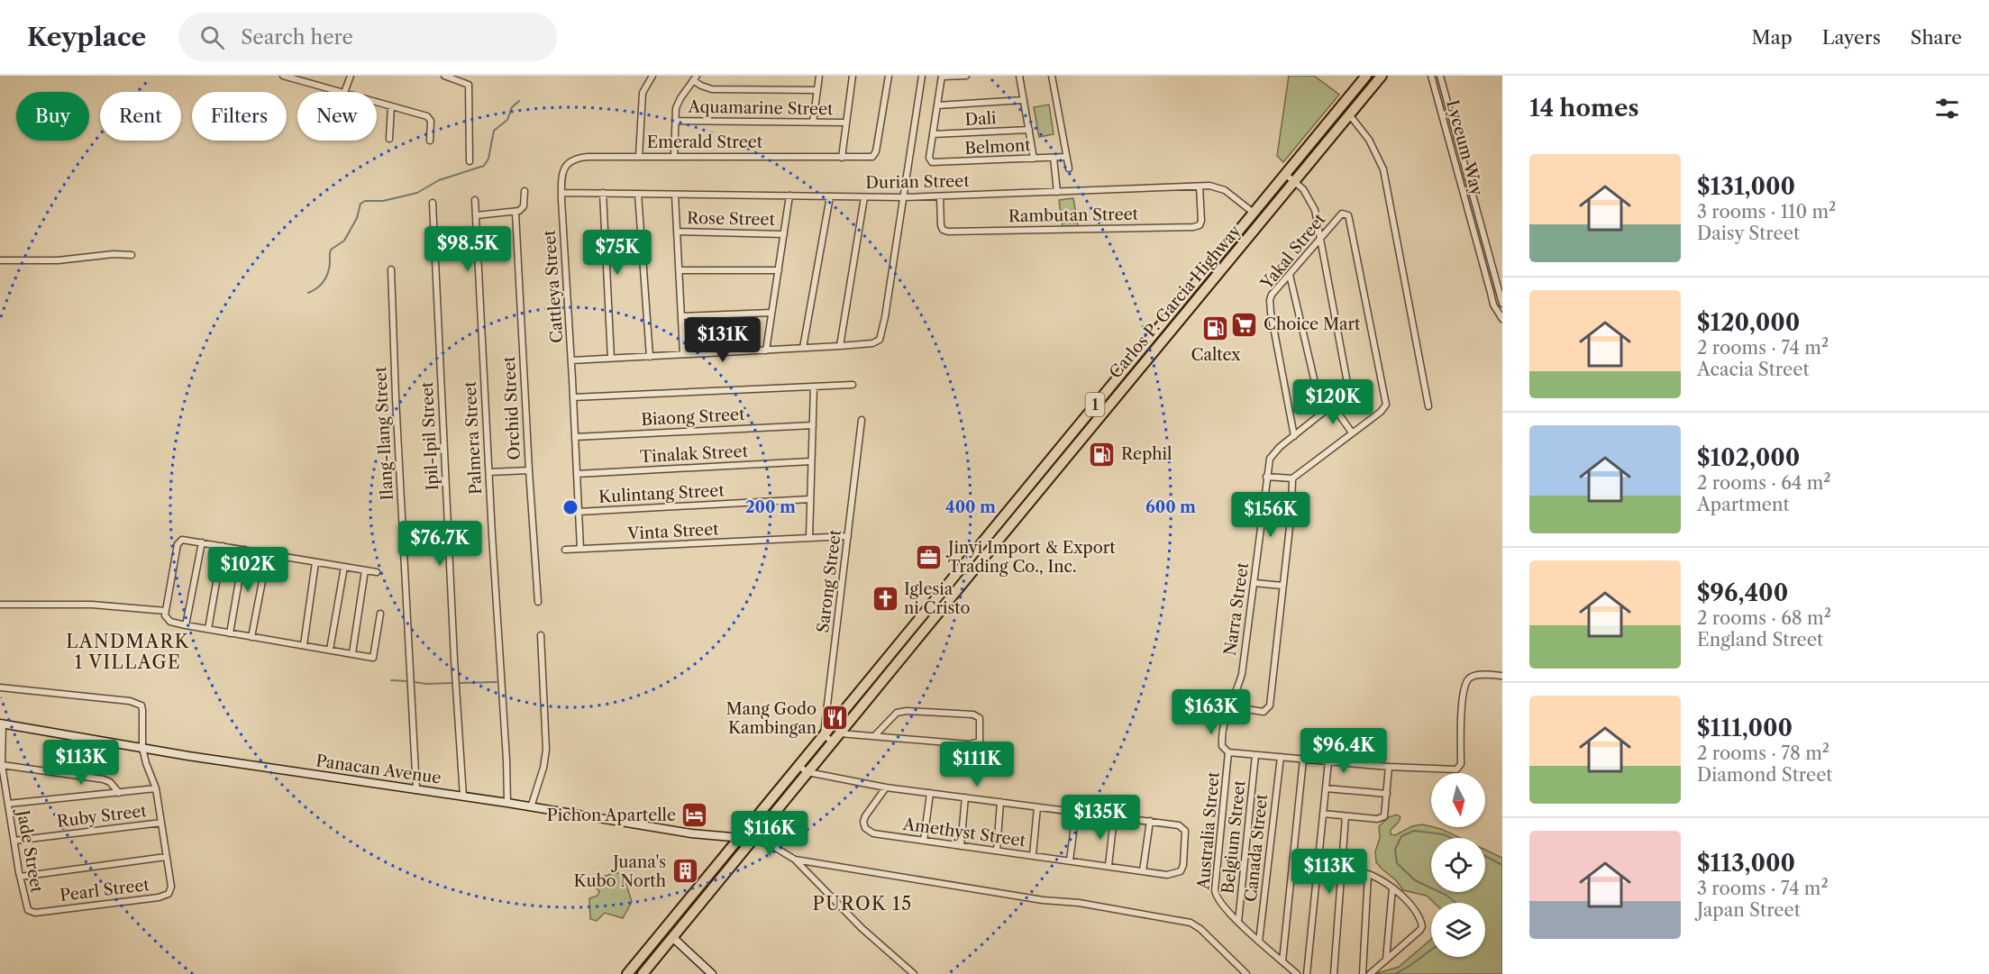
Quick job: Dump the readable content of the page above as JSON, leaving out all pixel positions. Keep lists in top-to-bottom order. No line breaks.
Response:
{"streets":{"highway":["Carlos P. Garcia Highway","1"],"street":["Aquamarine Street","Dali","Emerald Street","Belmont","Lyceum Way","Durian Street","Rambutan Street","Rose Street","Yakal Street","Cattleya Street","Orchid Street","Biaong Street","Ilang-Ilang Street","Ipil-Ipil Street","Palmera Street","Tinalak Street","Kulintang Street","Vinta Street","Sarong Street","Narra Street","Panacan Avenue","Ruby Street","Australia Street","Amethyst Street","Belgium Street","Canada Street","Jade Street","Pearl Street"]},"crossings":[["Dali","Belmont"],["Emerald Street","Durian Street"],["Emerald Street","Cattleya Street"],["Durian Street","Rambutan Street"],["Durian Street","Cattleya Street"],["Durian Street","Carlos P. Garcia Highway"],["Yakal Street","Narra Street"],["Cattleya Street","Biaong Street"],["Cattleya Street","Tinalak Street"],["Cattleya Street","Kulintang Street"],["Cattleya Street","Vinta Street"],["Carlos P. Garcia Highway","Sarong Street"],["Carlos P. Garcia Highway","Narra Street"],["Carlos P. Garcia Highway","Panacan Avenue"],["Ilang-Ilang Street","Panacan Avenue"],["Ipil-Ipil Street","Panacan Avenue"],["Palmera Street","Panacan Avenue"],["Vinta Street","Sarong Street"],["Narra Street","Australia Street"],["Panacan Avenue","Jade Street"],["Ruby Street","Jade Street"],["Australia Street","Belgium Street"],["Australia Street","Canada Street"],["Jade Street","Pearl Street"]],"districts":["LANDMARK 1 VILLAGE","PUROK 15"],"places":{"supermarket":["Choice Mart"],"fuel station":["Caltex","Rephil"],"office":["Jinyi Import & Export Trading Co., Inc."],"church":["Iglesia ni Cristo"],"restaurant":["Mang Godo Kambingan"],"hotel":["Pichon Apartelle"],"building":["Juana's Kubo North"]},"north":"bottom","page":{"header":"Keyplace","search":"Search here","nav":["Map","Layers","Share"],"heading":"14 homes","chip":["Buy","Rent","Filters","New"],"list":[{"name":"$131,000","note":"3 rooms · 110 m² · Daisy Street"},{"name":"$120,000","note":"2 rooms · 74 m² · Acacia Street"},{"name":"$102,000","note":"2 rooms · 64 m² · Apartment"},{"name":"$96,400","note":"2 rooms · 68 m² · England Street"},{"name":"$111,000","note":"2 rooms · 78 m² · Diamond Street"},{"name":"$113,000","note":"3 rooms · 74 m² · Japan Street"}],"price":["$98.5K","$75K","$131K","$120K","$156K","$76.7K","$102K","$163K","$96.4K","$113K","$111K","$135K","$116K","$113K"]},"rings":["200 m","400 m","600 m"]}
